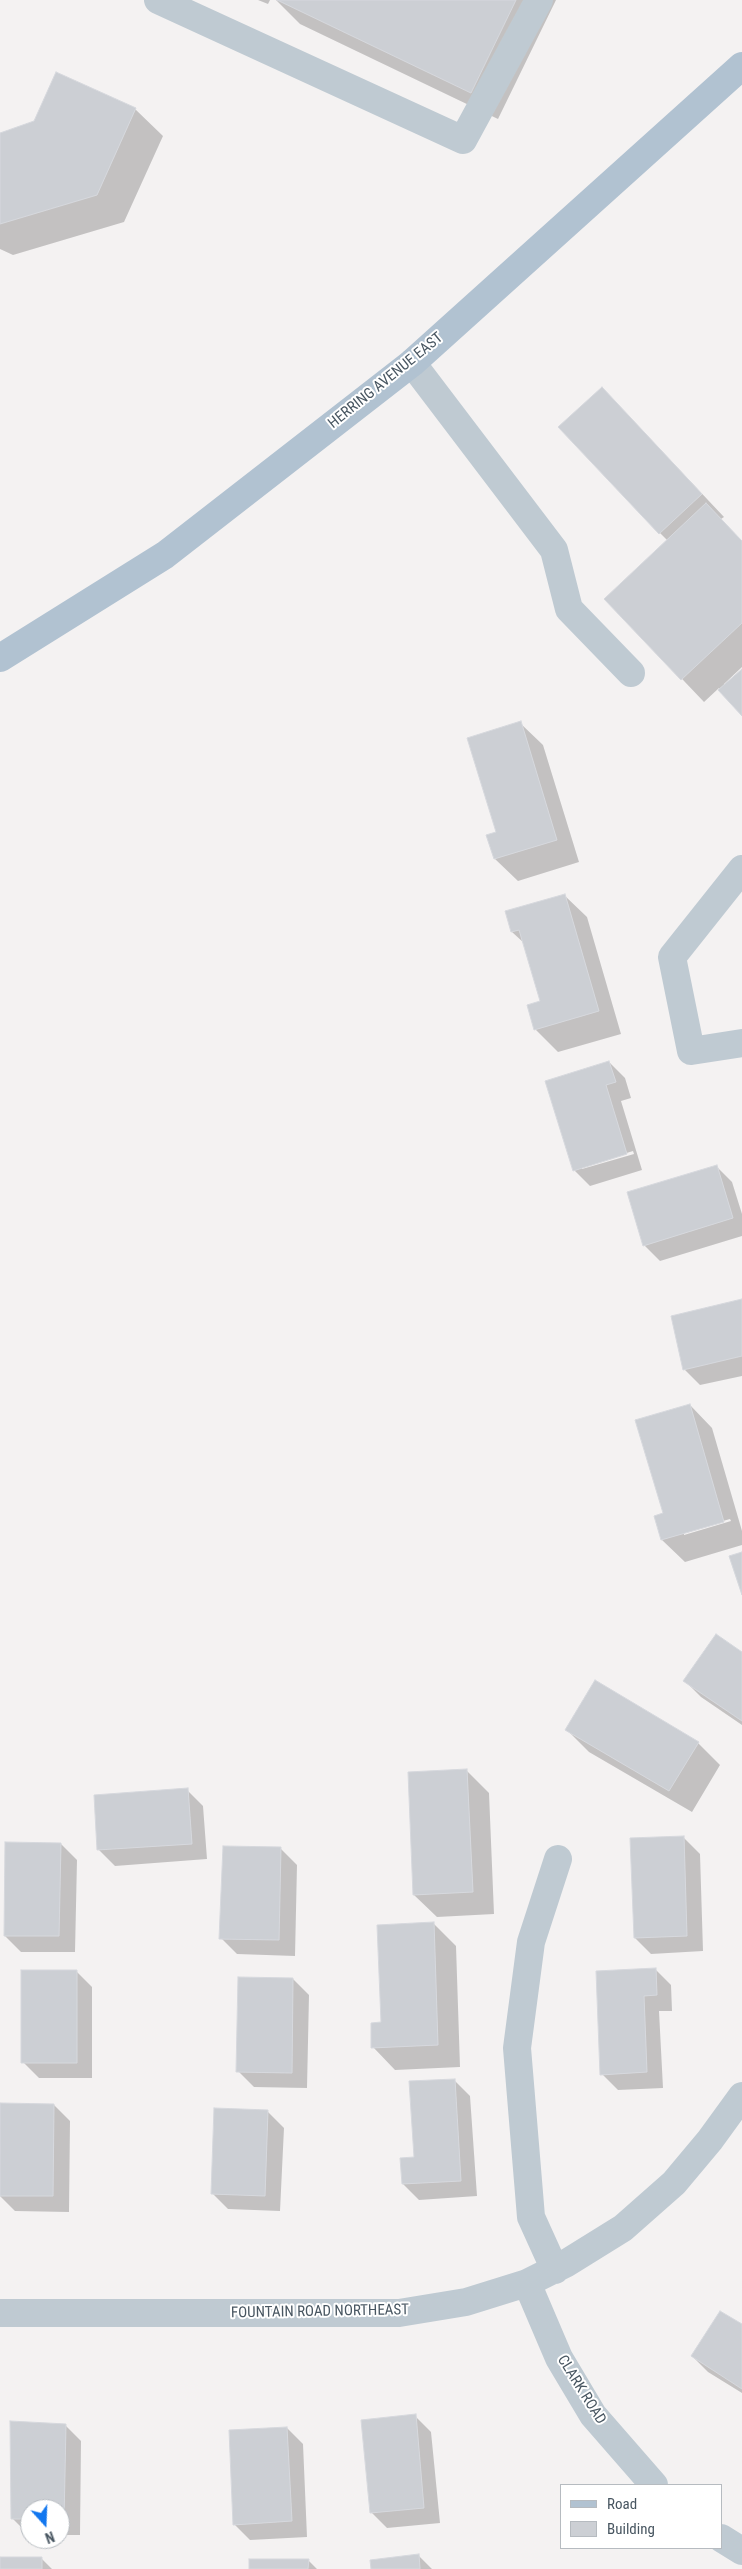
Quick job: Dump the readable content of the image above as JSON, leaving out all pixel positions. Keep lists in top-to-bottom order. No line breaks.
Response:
{"streets":{"main road":["HERRING AVENUE EAST"],"street":["FOUNTAIN ROAD NORTHEAST","CLARK ROAD"]},"crossings":[["FOUNTAIN ROAD NORTHEAST","CLARK ROAD"]],"legend":["Road","Building"],"north":"bottom"}
